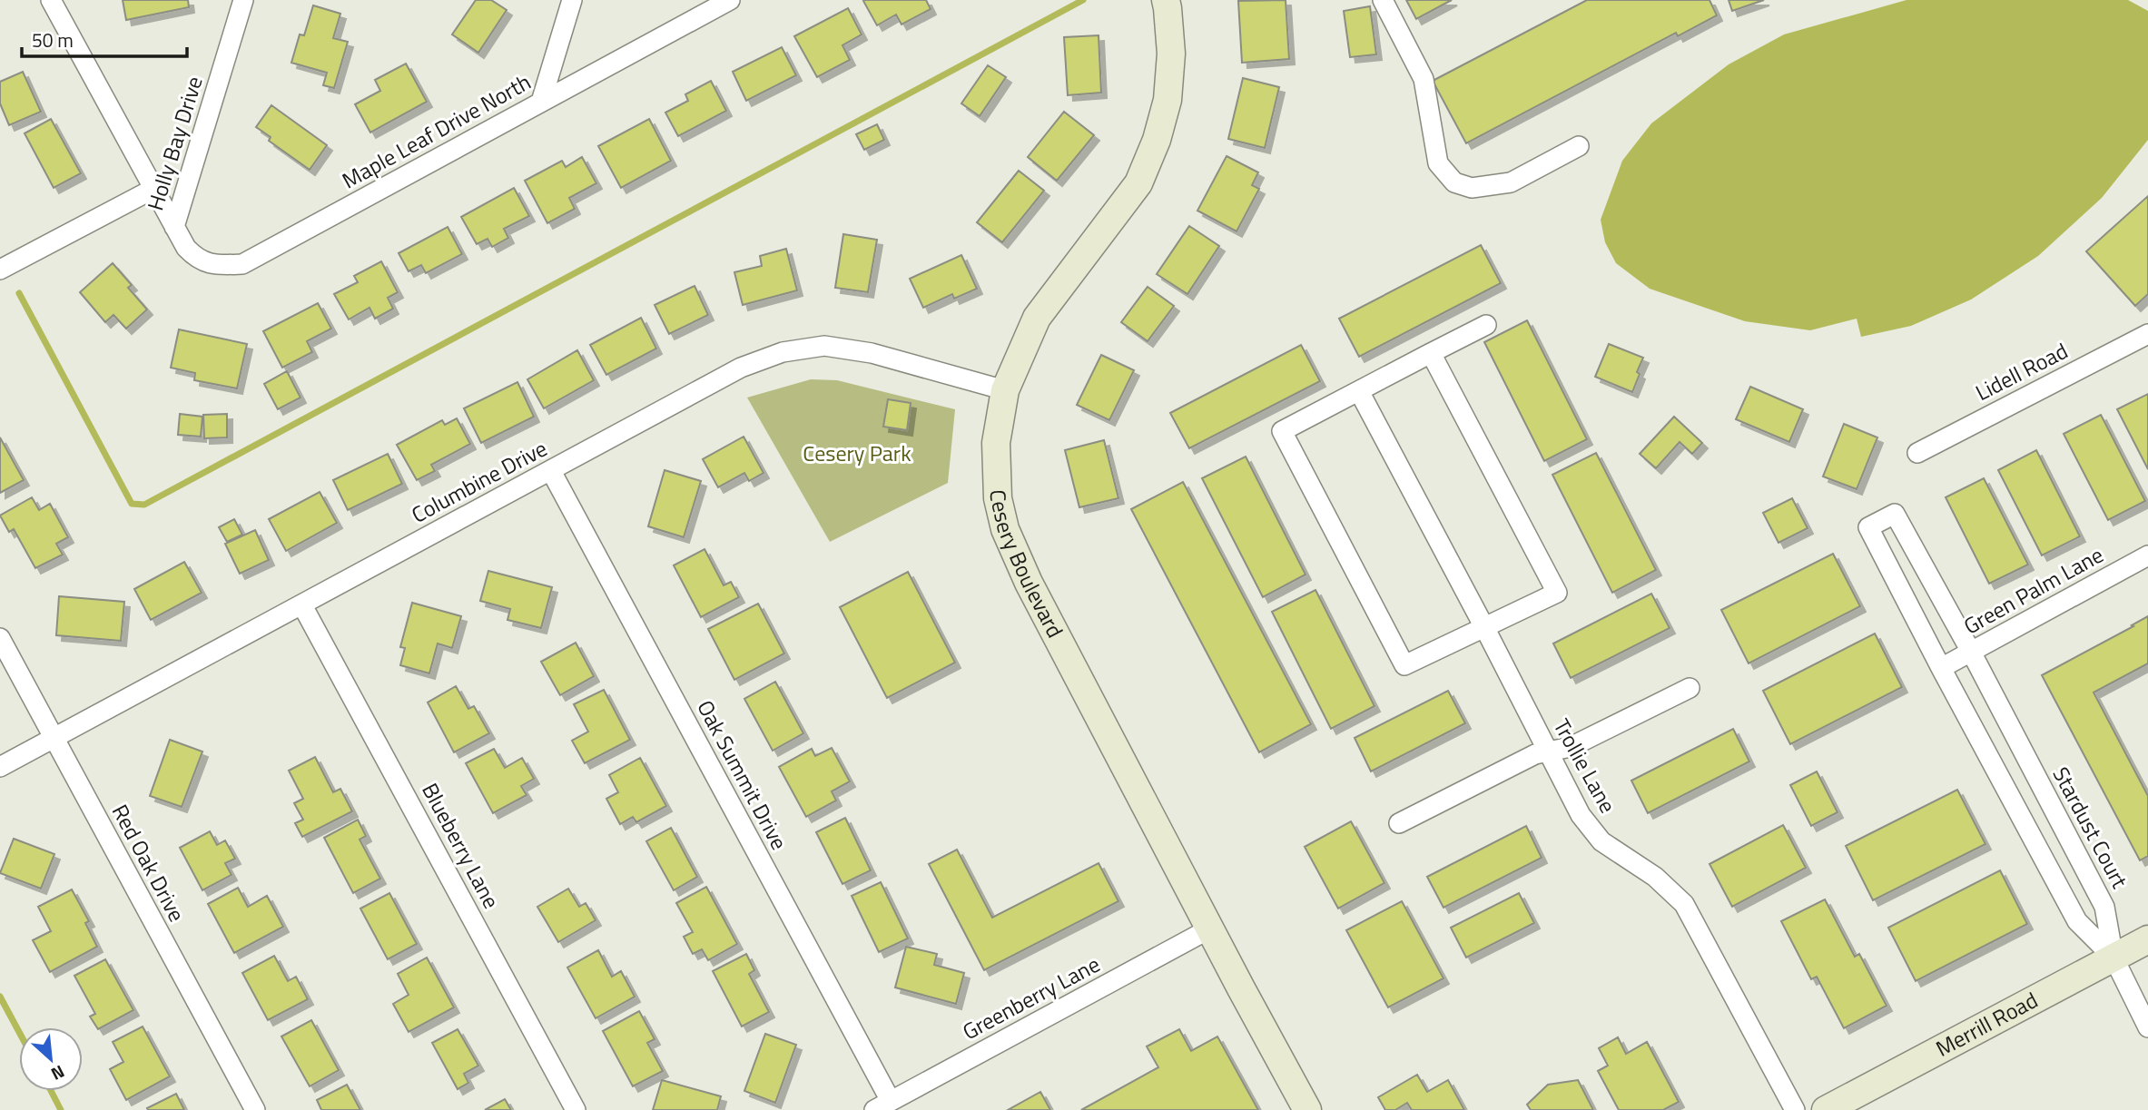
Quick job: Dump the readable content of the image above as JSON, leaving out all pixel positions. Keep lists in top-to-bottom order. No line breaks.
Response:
{"streets":{"main road":["Cesery Boulevard","Merrill Road"],"street":["Maple Leaf Drive North","Holly Bay Drive","Lidell Road","Columbine Drive","Green Palm Lane","Trollie Lane","Oak Summit Drive","Stardust Court","Blueberry Lane","Red Oak Drive","Greenberry Lane"]},"crossings":[["Maple Leaf Drive North","Holly Bay Drive"],["Columbine Drive","Cesery Boulevard"],["Columbine Drive","Oak Summit Drive"],["Columbine Drive","Blueberry Lane"],["Columbine Drive","Red Oak Drive"],["Cesery Boulevard","Greenberry Lane"],["Green Palm Lane","Stardust Court"],["Oak Summit Drive","Greenberry Lane"],["Stardust Court","Merrill Road"]],"parks":["Cesery Park"],"scale_bar":"50 m","north":"bottom right"}
